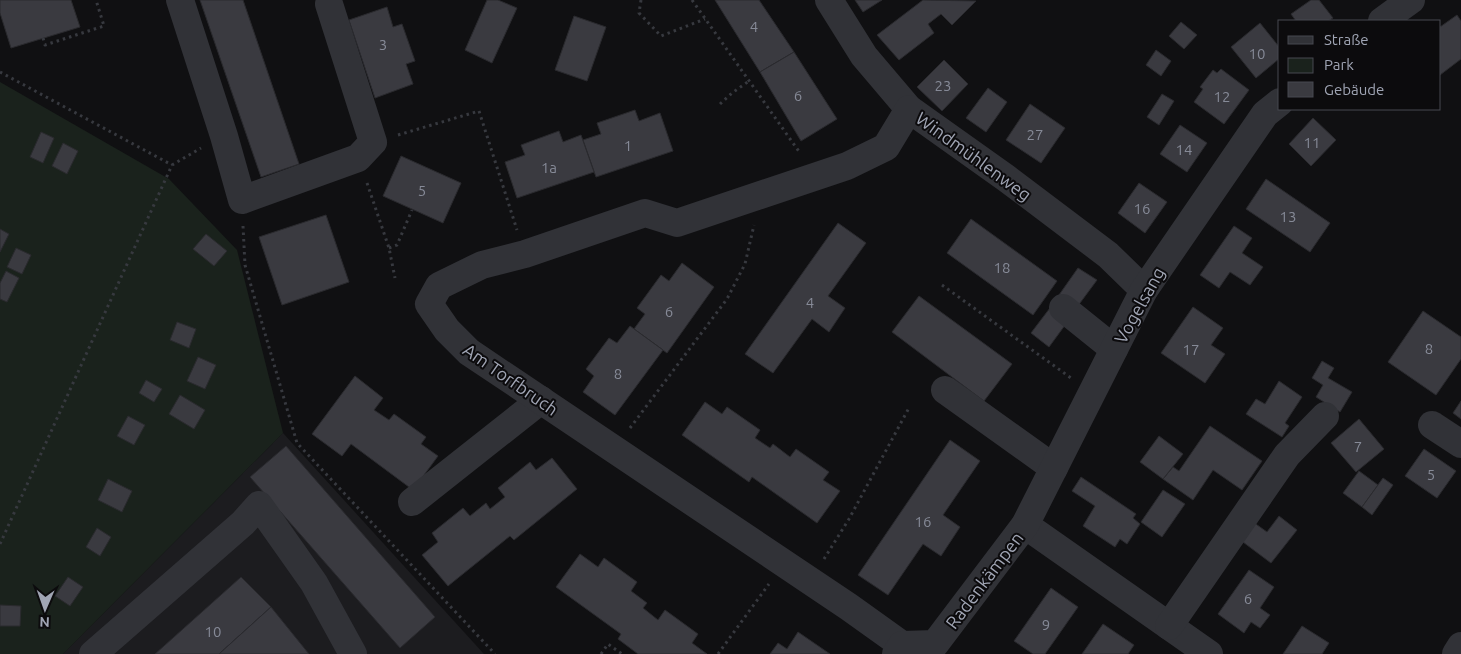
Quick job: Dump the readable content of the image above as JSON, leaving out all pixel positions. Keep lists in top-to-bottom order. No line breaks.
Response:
{"streets":{"street":["Windmühlenweg","Vogelsang","Am Torfbruch","Radenkämpen"]},"crossings":[["Windmühlenweg","Vogelsang"],["Windmühlenweg","Am Torfbruch"],["Vogelsang","Radenkämpen"],["Am Torfbruch","Radenkämpen"]],"house_numbers":["4","3","10","23","6","12","27","11","1","14","1a","5","16","13","18","4","6","8","17","8","7","5","16","6","9","10"],"legend":["Straße","Park","Gebäude"],"north":"bottom"}
